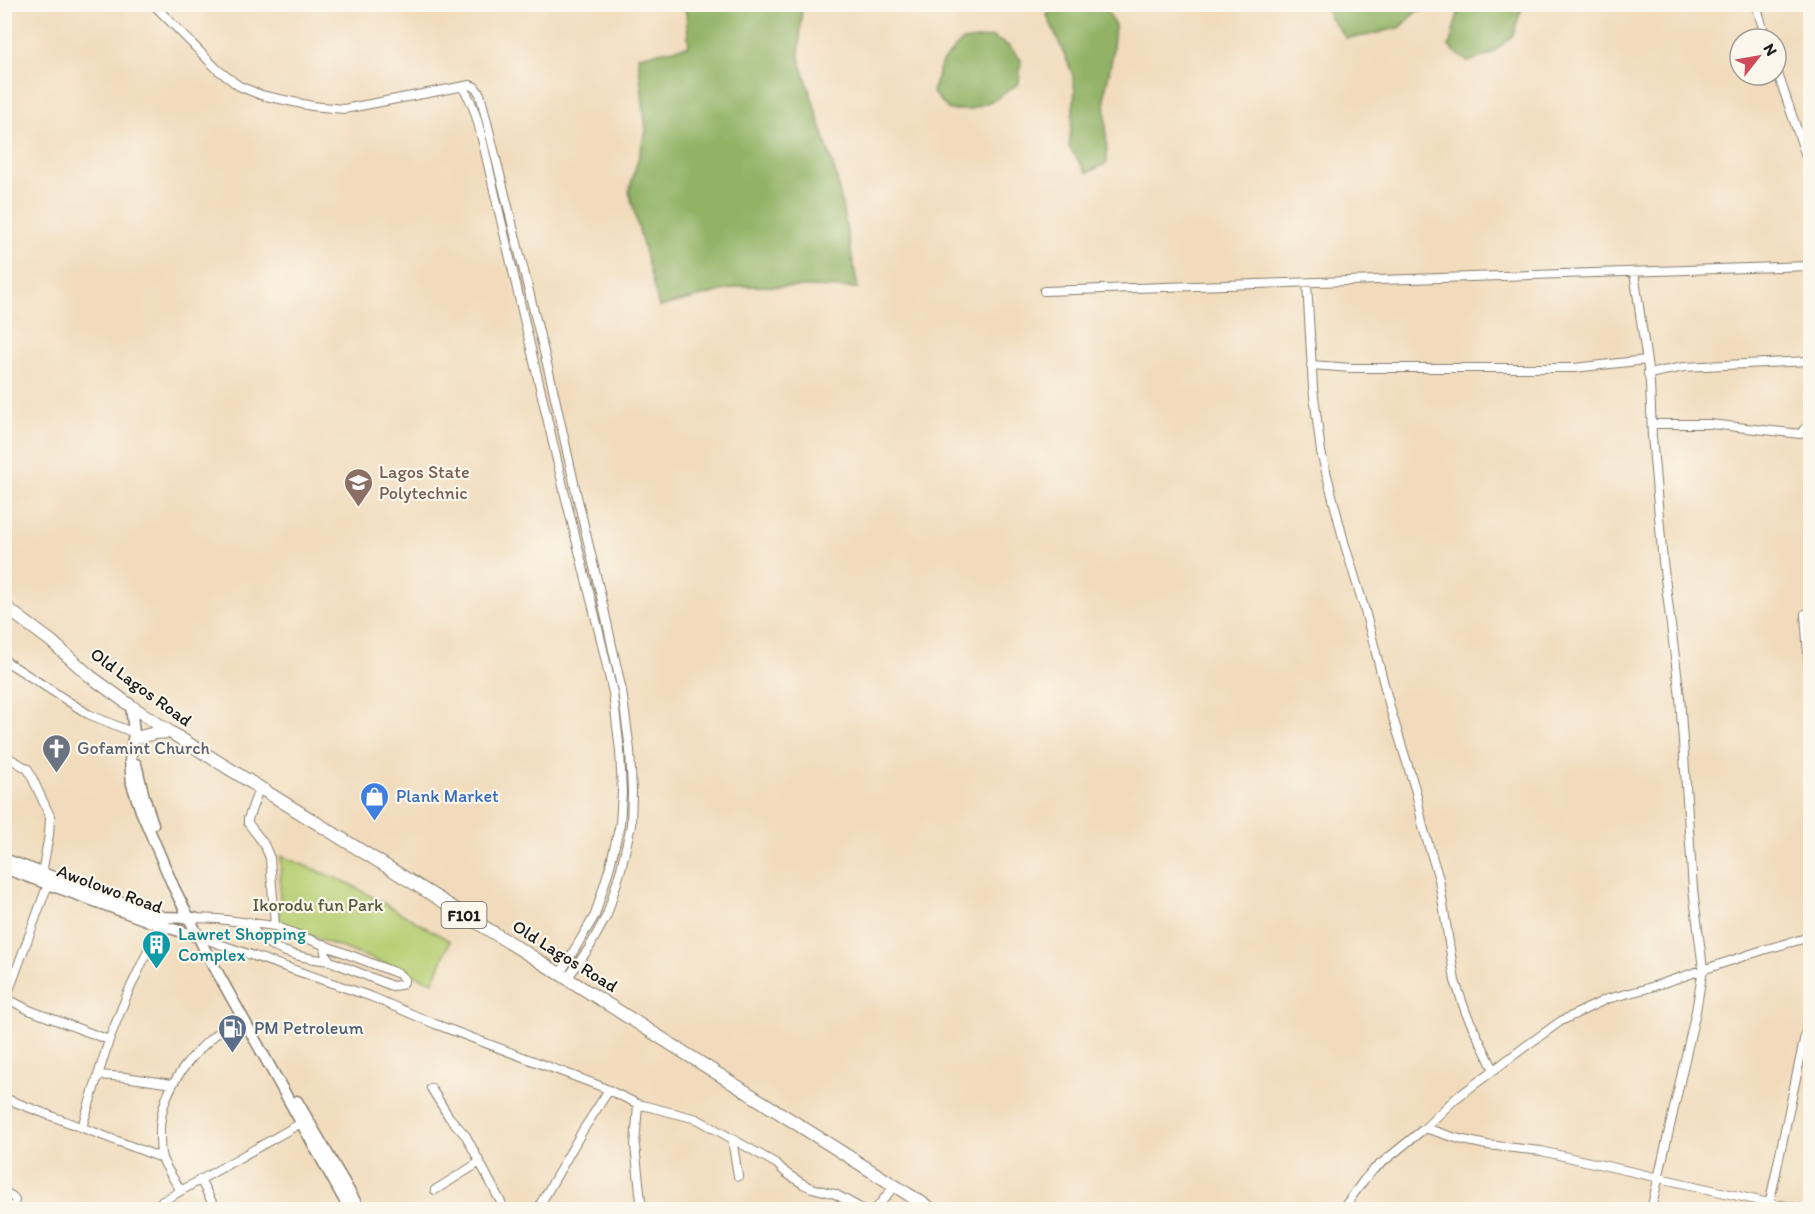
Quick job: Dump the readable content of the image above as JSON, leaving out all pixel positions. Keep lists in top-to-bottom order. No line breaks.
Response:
{"streets":{"main road":["Old Lagos Road","Awolowo Road","F101"]},"parks":["Ikorodu fun Park"],"places":{"school or university":["Lagos State Polytechnic"],"church":["Gofamint Church"],"shop":["Plank Market"],"building":["Lawret Shopping Complex"],"fuel station":["PM Petroleum"]},"north":"top right"}
